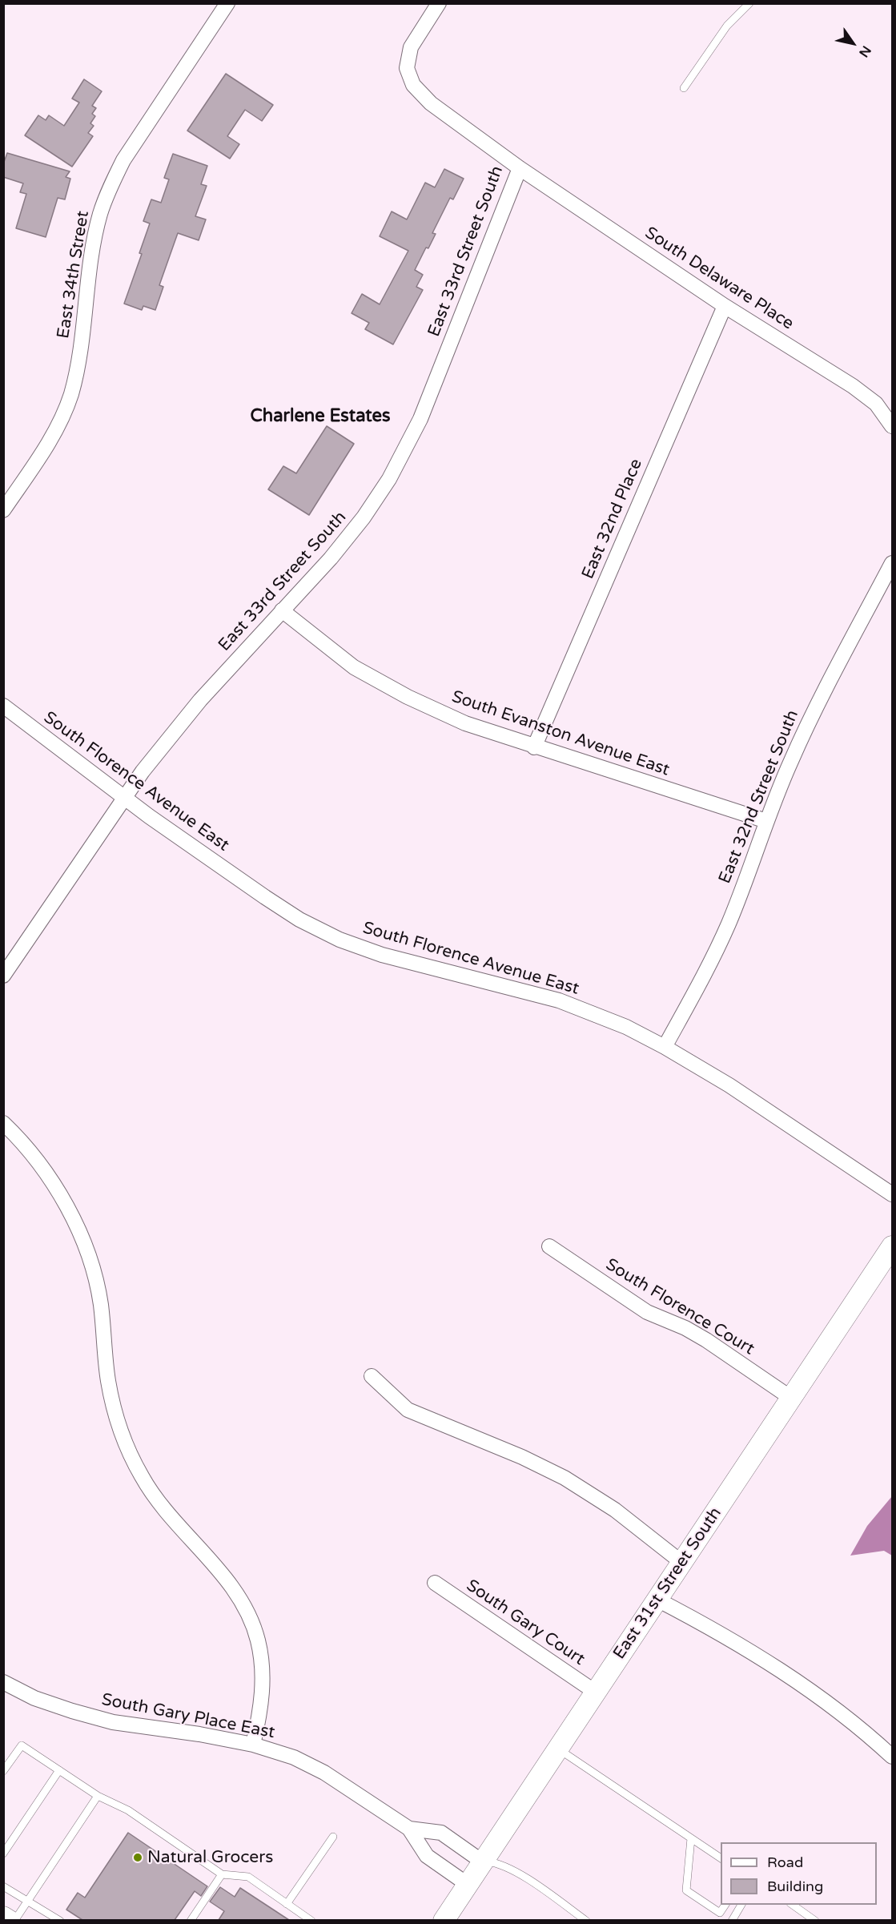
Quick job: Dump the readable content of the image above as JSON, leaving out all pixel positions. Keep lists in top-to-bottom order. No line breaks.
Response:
{"streets":{"main road":["East 31st Street South"],"street":["East 33rd Street South","East 34th Street","South Delaware Place","East 32nd Place","South Evanston Avenue East","South Florence Avenue East","East 32nd Street South","South Florence Court","South Gary Court","South Gary Place East"]},"crossings":[["East 33rd Street South","South Delaware Place"],["East 33rd Street South","South Evanston Avenue East"],["East 33rd Street South","South Florence Avenue East"],["South Delaware Place","East 32nd Place"],["East 32nd Place","South Evanston Avenue East"],["South Evanston Avenue East","East 32nd Street South"],["South Florence Avenue East","East 32nd Street South"],["South Florence Court","East 31st Street South"],["East 31st Street South","South Gary Court"],["East 31st Street South","South Gary Place East"]],"districts":["Charlene Estates"],"places":["Natural Grocers"],"legend":["Road","Building"],"north":"bottom right"}
